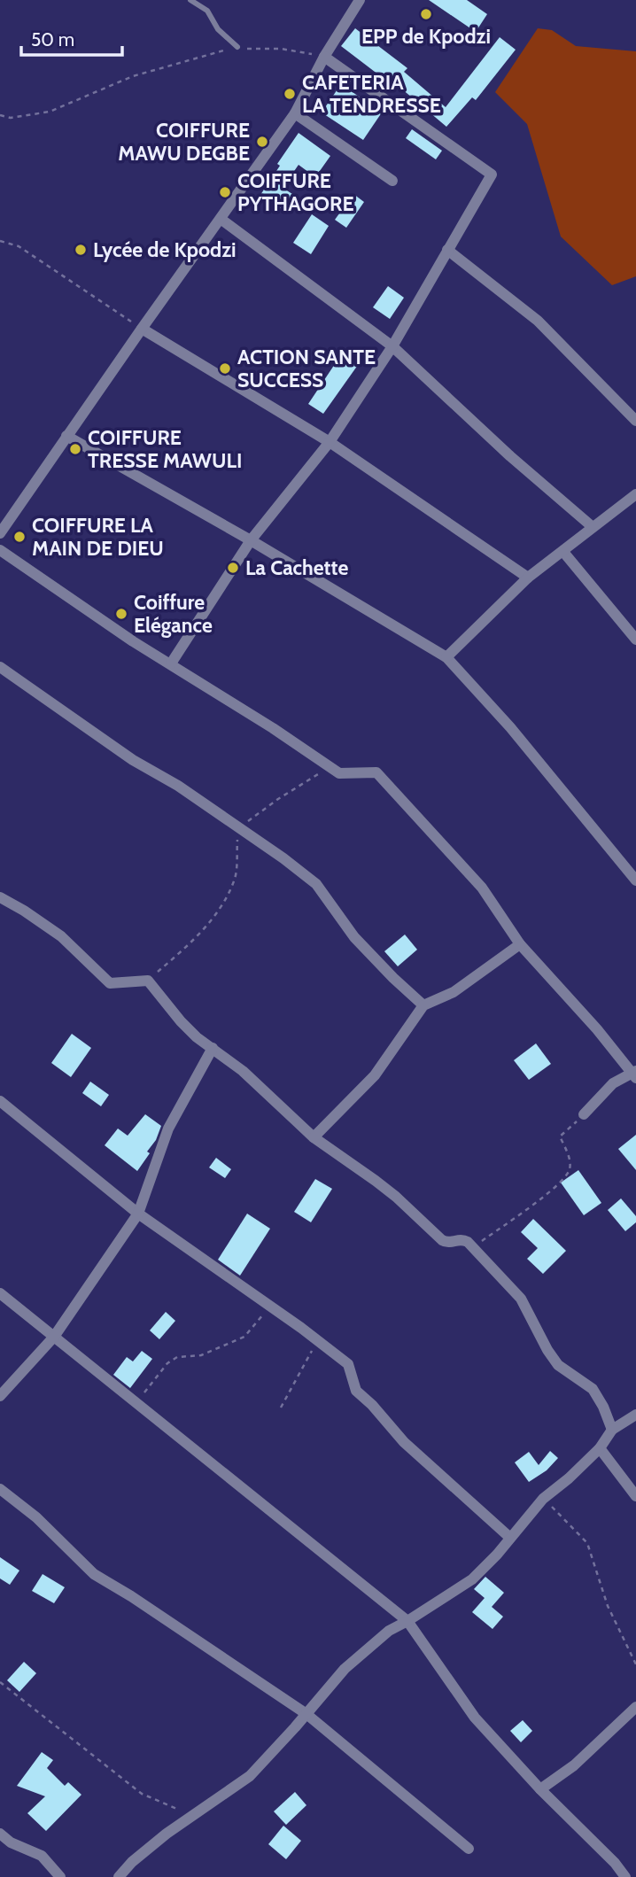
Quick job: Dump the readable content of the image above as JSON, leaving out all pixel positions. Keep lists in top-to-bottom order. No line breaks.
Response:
{"places":["EPP de Kpodzi","CAFETERIA LA TENDRESSE","COIFFURE MAWU DEGBE","COIFFURE PYTHAGORE","Lycée de Kpodzi","ACTION SANTE SUCCESS","COIFFURE TRESSE MAWULI","COIFFURE LA MAIN DE DIEU","La Cachette","Coiffure Elégance"],"scale_bar":"50 m"}
